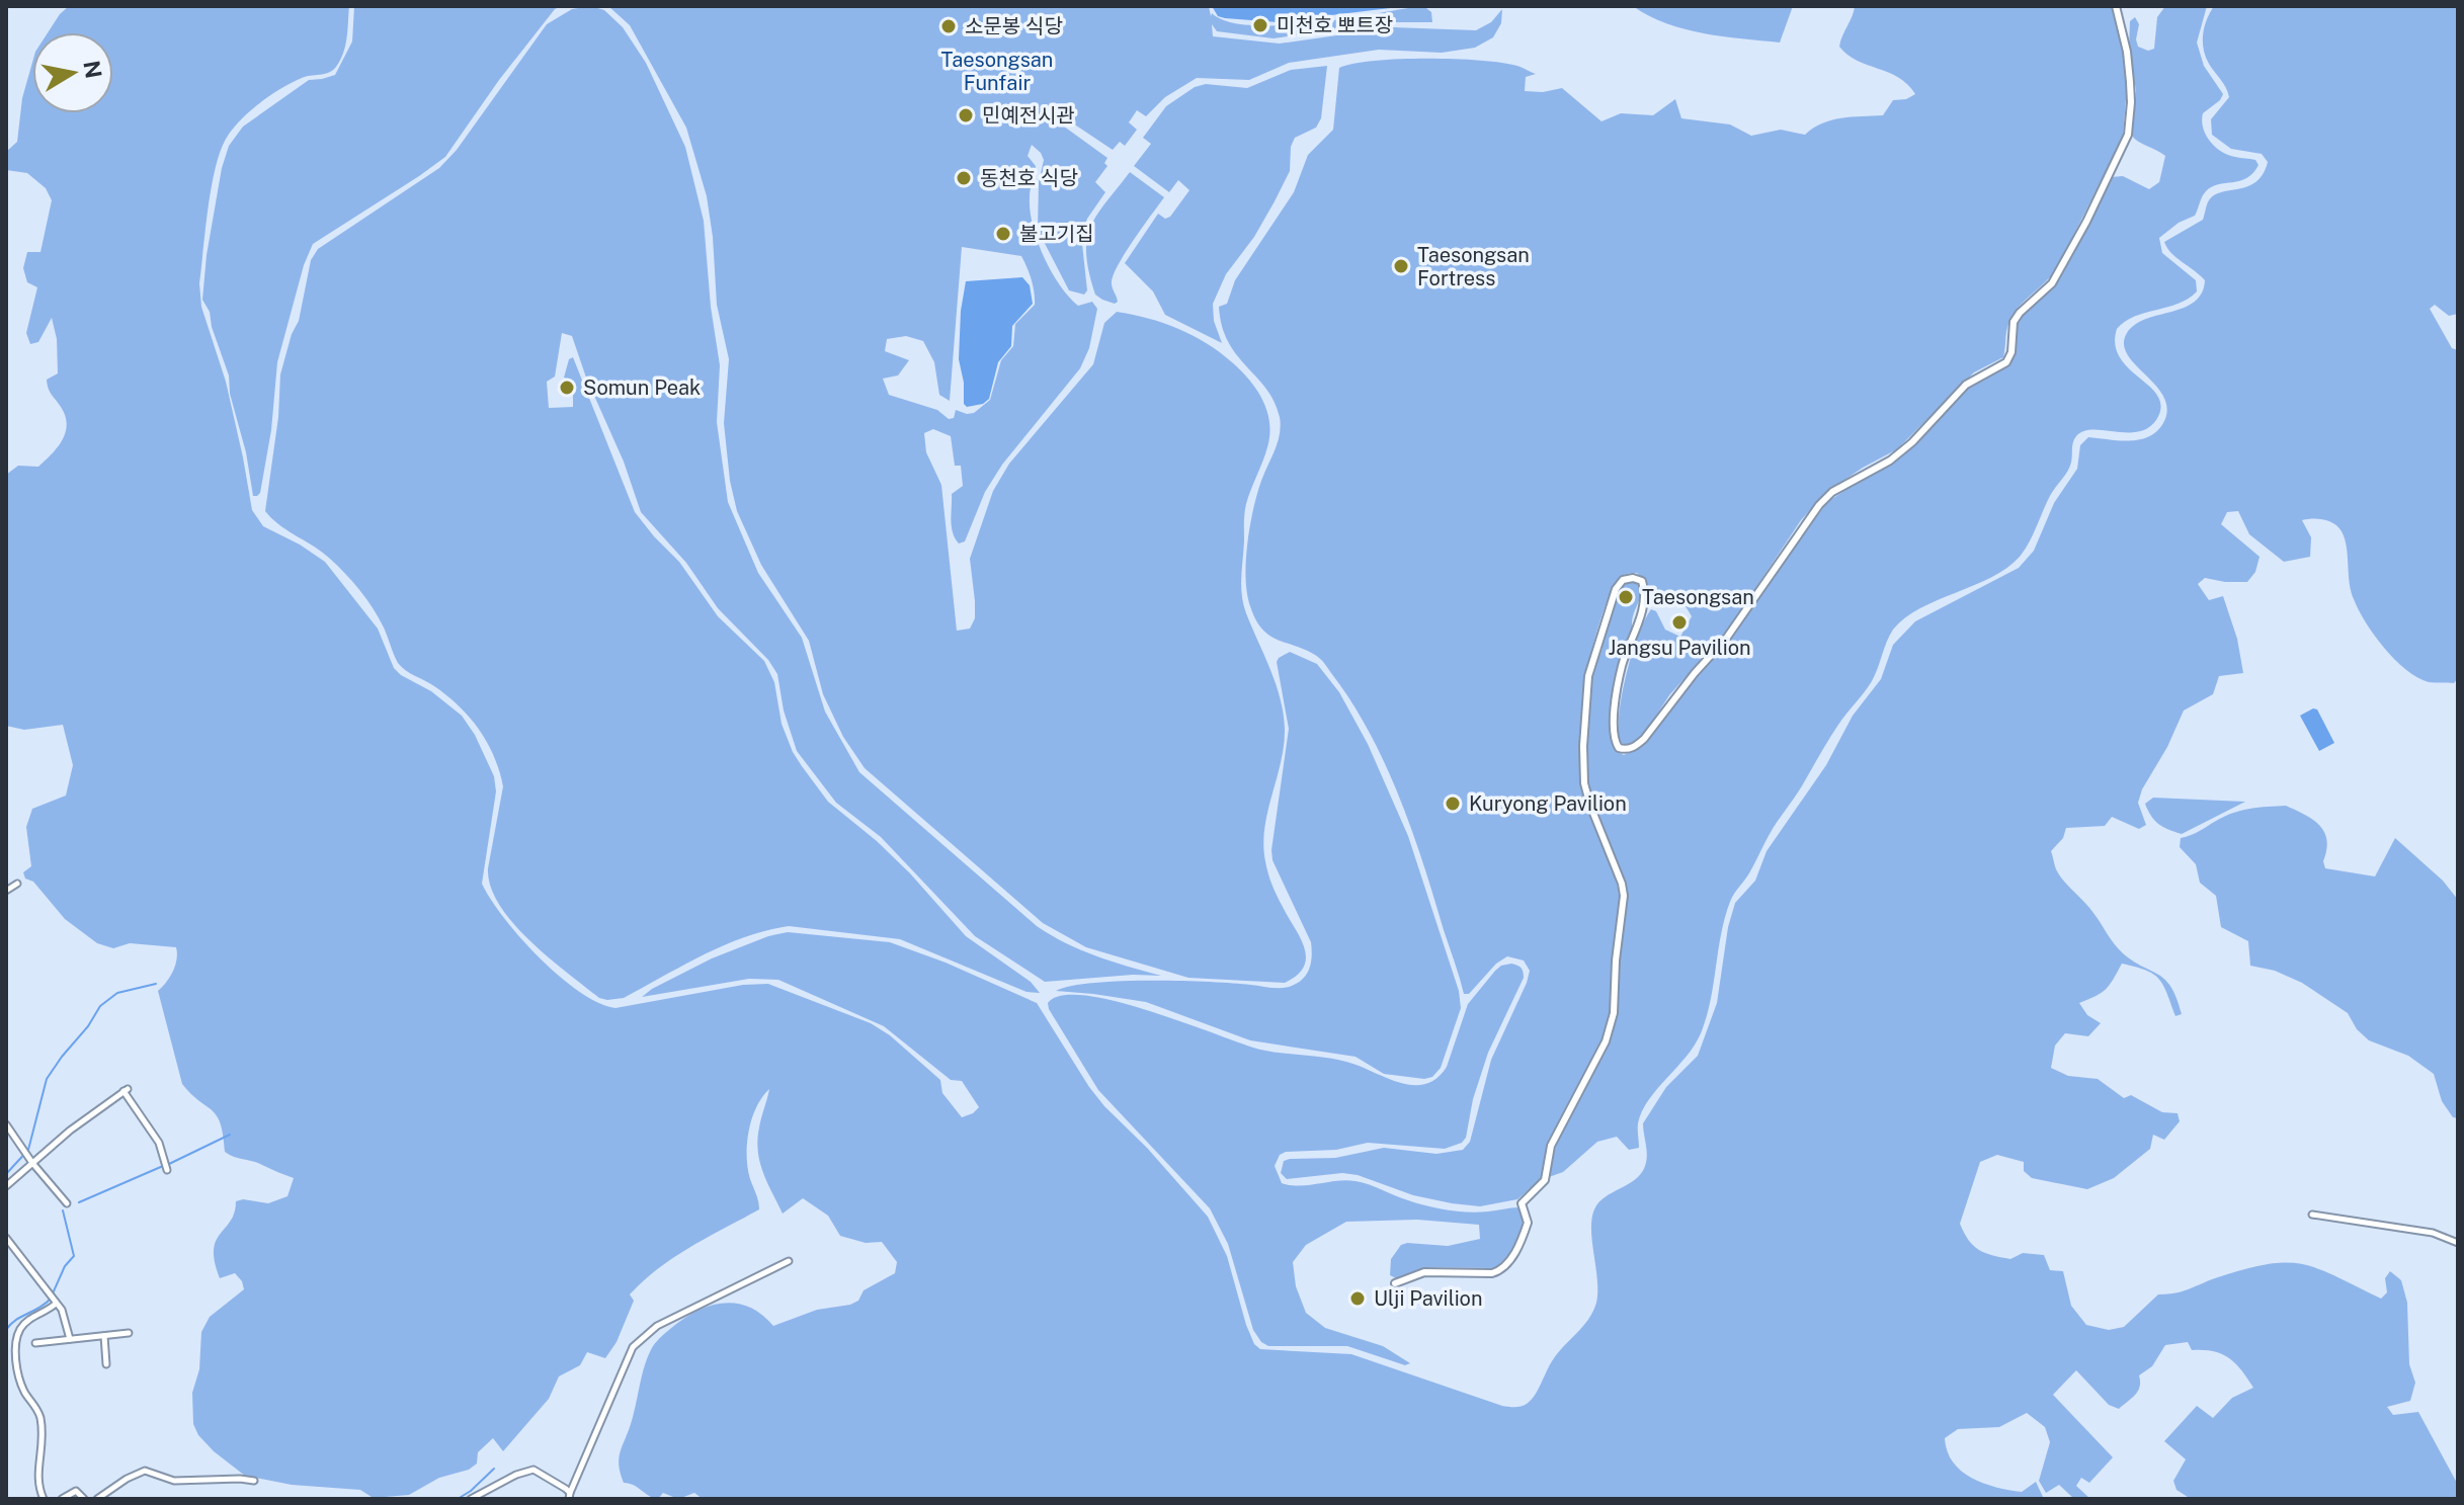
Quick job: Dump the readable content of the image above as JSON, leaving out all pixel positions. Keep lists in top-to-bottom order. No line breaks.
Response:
{"parks":["Taesongsan Funfair"],"places":["미천호 뽀트장","소문봉 식당","민예전시관","동천호 식당","불고기집","Taesongsan Fortress","Somun Peak","Taesongsan","Jangsu Pavilion","Kuryong Pavilion","Ulji Pavilion"],"north":"right"}
